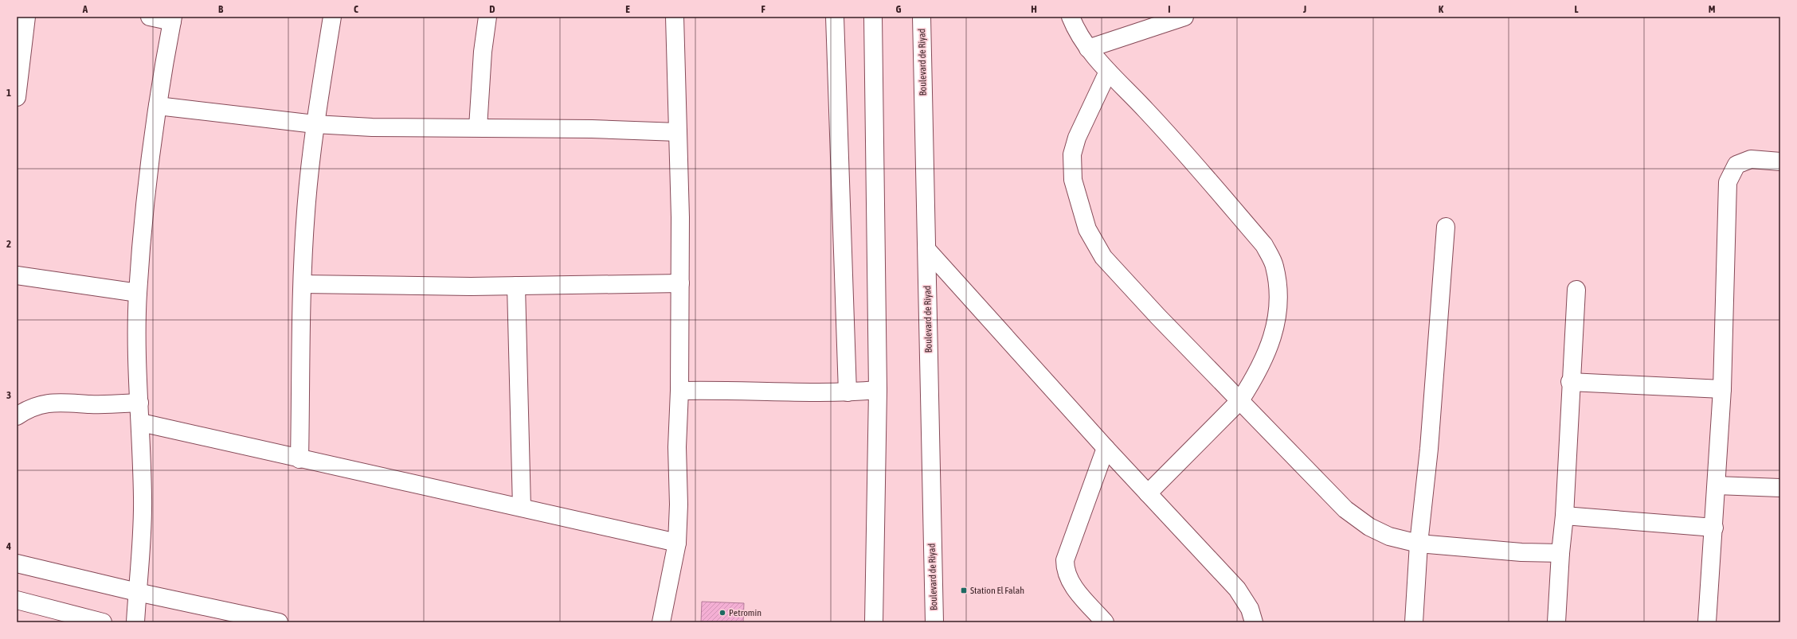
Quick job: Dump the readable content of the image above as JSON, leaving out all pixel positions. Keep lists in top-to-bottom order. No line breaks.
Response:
{"streets":{"street":["Boulevard de Riyad"]},"places":{"transit":["Station El Falah"],"other":["Petromin"]},"grid":{"columns":["A","B","C","D","E","F","G","H","I","J","K","L","M"],"rows":["1","2","3","4"]}}
